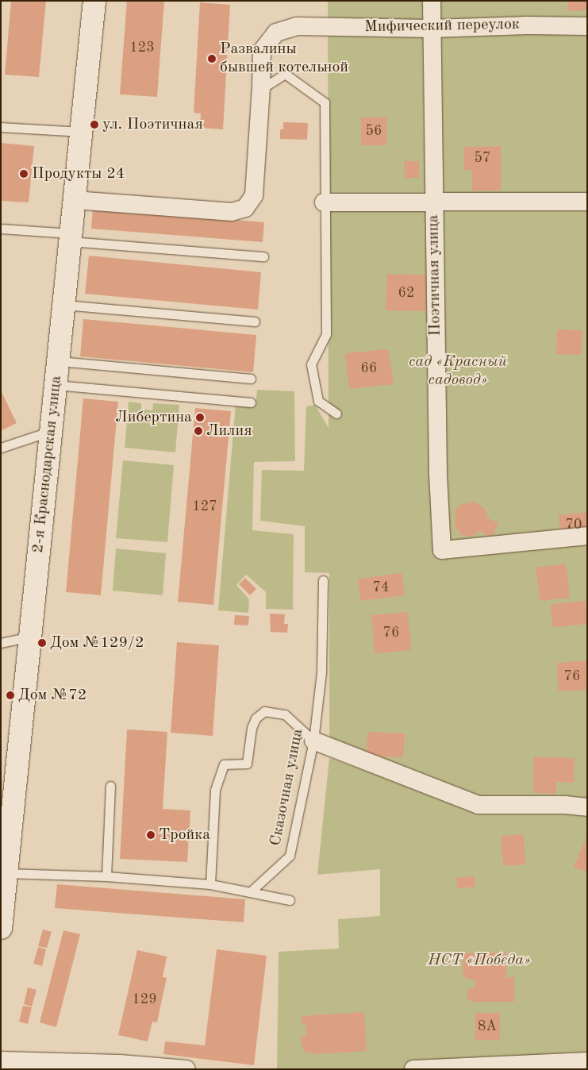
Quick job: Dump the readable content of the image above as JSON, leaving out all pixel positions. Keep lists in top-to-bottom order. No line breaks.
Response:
{"streets":{"street":["Мифический переулок","Поэтичная улица","2-я Краснодарская улица"],"lane":["Сказочная улица"]},"crossings":[["Мифический переулок","Поэтичная улица"],["Мифический переулок","2-я Краснодарская улица"]],"parks":["сад «Красный садовод»","НСТ «Победа»"],"places":["Развалины бывшей котельной","ул. Поэтичная","Продукты 24","Либертина","Лилия","Дом №129/2","Дом №72","Тройка"],"house_numbers":["123","56","57","62","66","127","70","74","76","76","129","8А"]}
